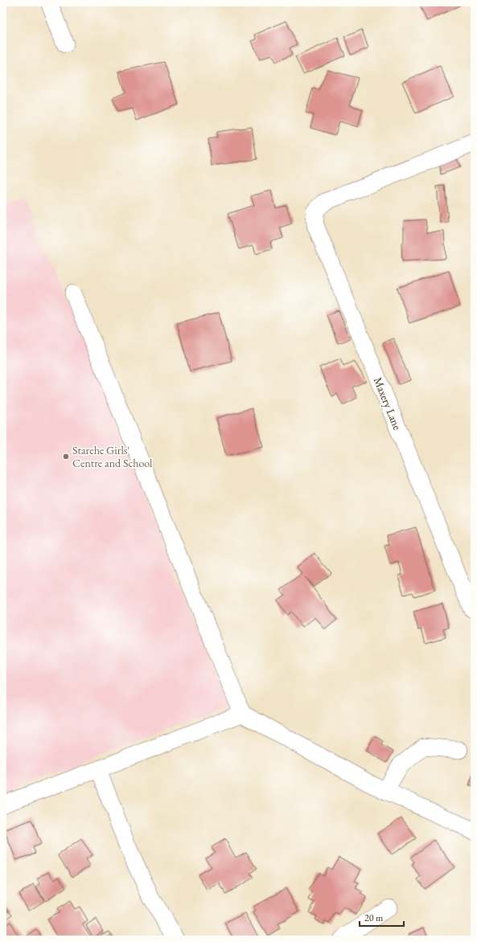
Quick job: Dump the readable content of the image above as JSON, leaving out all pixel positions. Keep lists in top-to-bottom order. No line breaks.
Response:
{"streets":{"street":["Maxery Lane"]},"places":["Starehe Girls' Centre and School"],"scale_bar":"20 m"}
